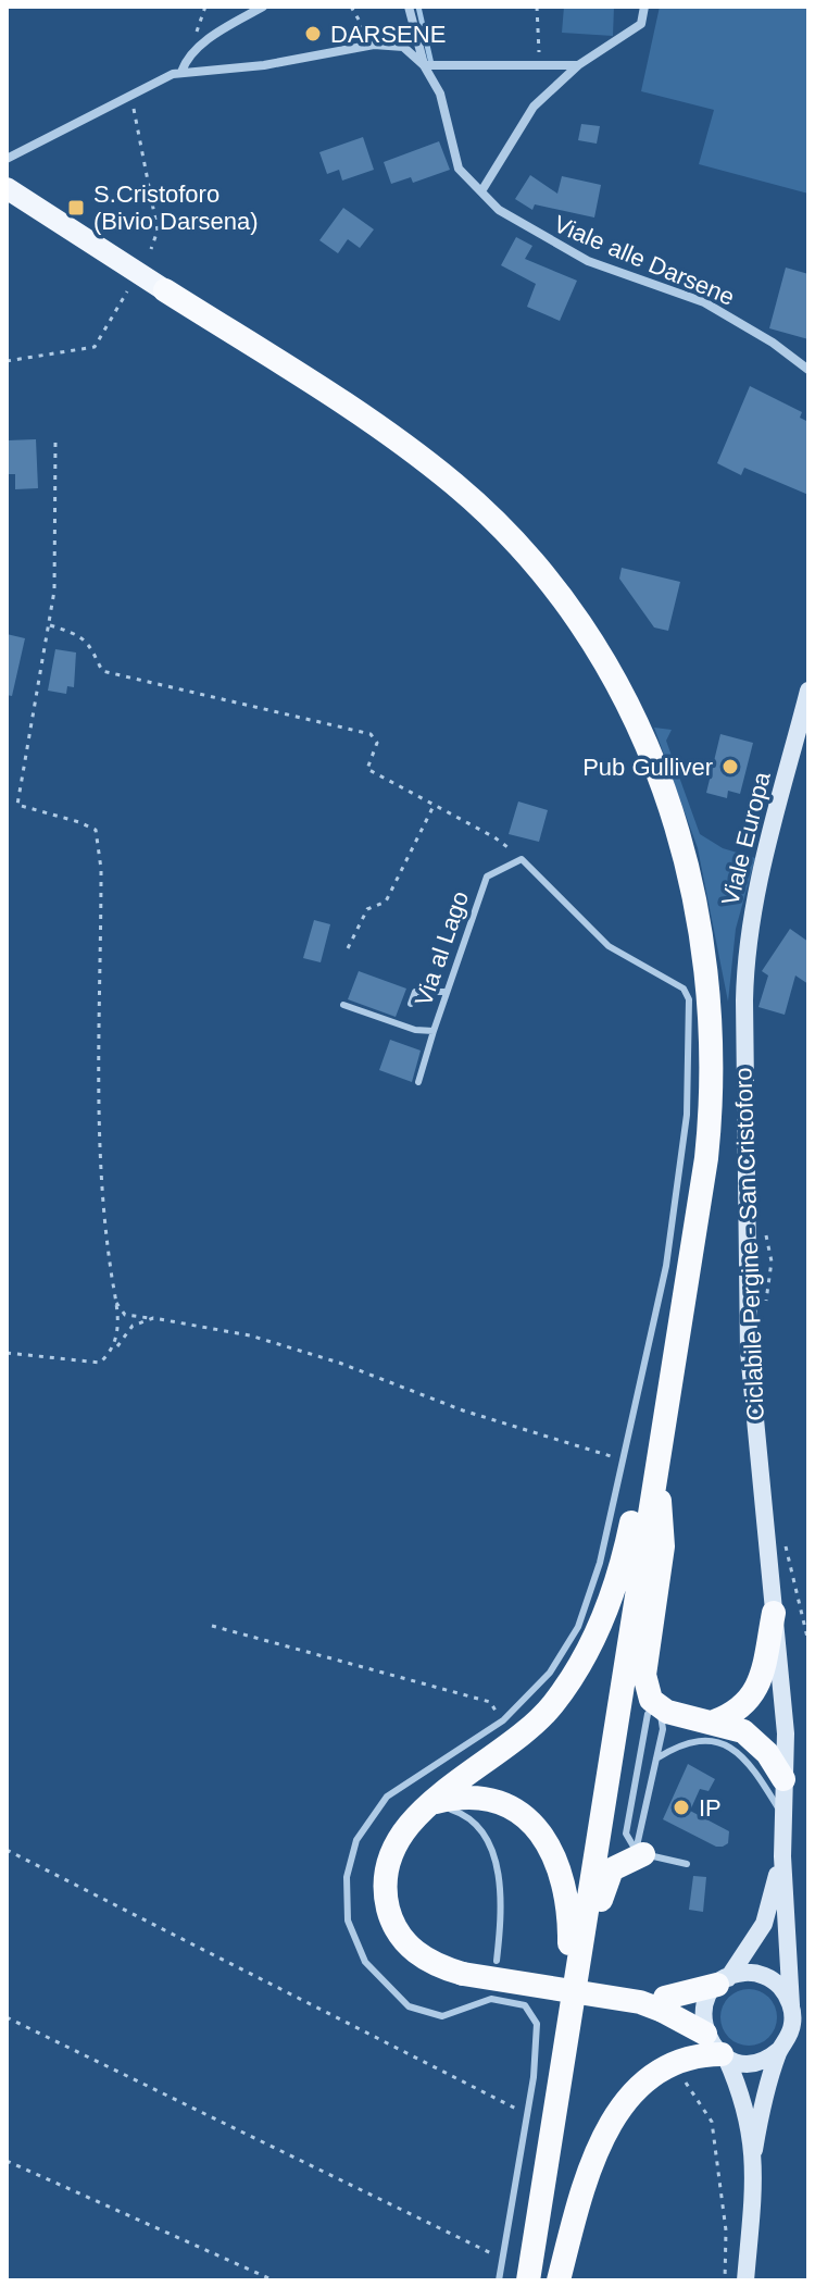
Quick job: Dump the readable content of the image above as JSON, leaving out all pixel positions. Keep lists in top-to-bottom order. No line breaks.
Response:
{"streets":{"main road":["Viale Europa"],"street":["Viale alle Darsene"],"lane":["Via al Lago"],"path":["Ciclabile Pergine - San Cristoforo"]},"places":{"other":["DARSENE","Pub Gulliver","IP"],"transit":["S.Cristoforo (Bivio Darsena)"]}}
